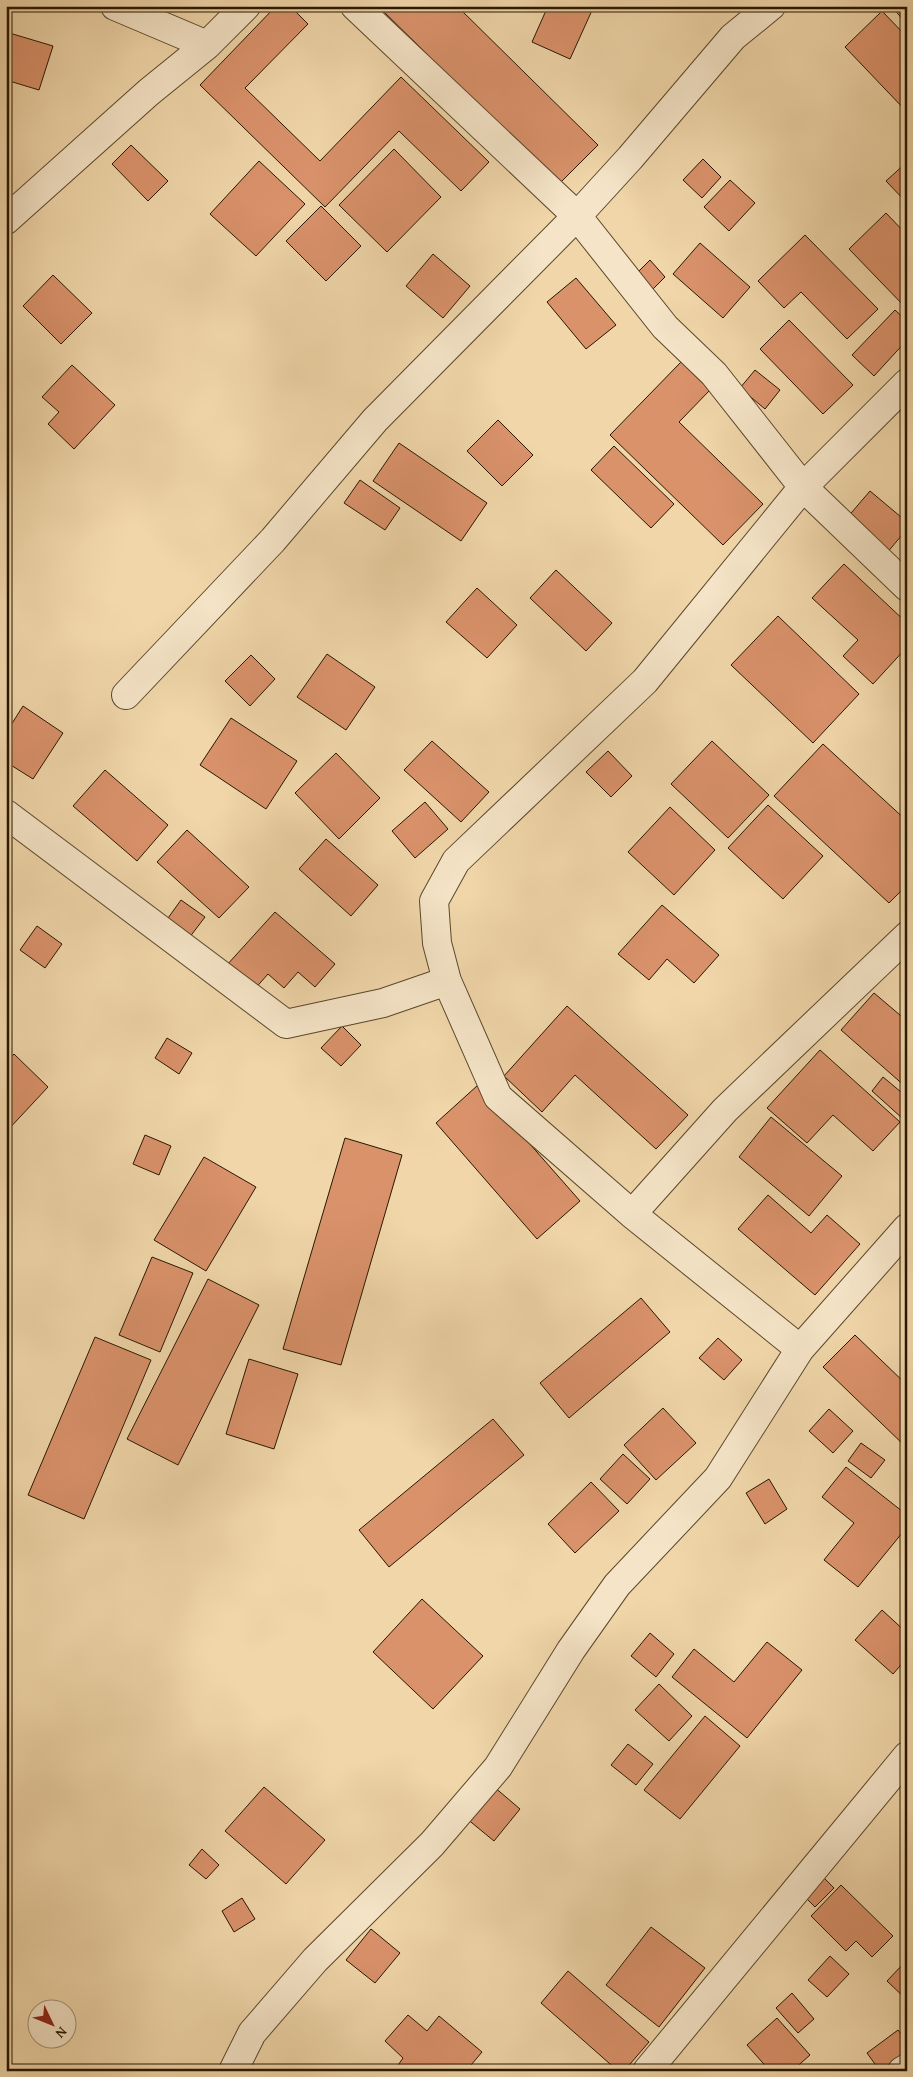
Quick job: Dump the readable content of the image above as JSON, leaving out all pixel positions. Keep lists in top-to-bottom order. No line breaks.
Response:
{"north":"bottom right"}
